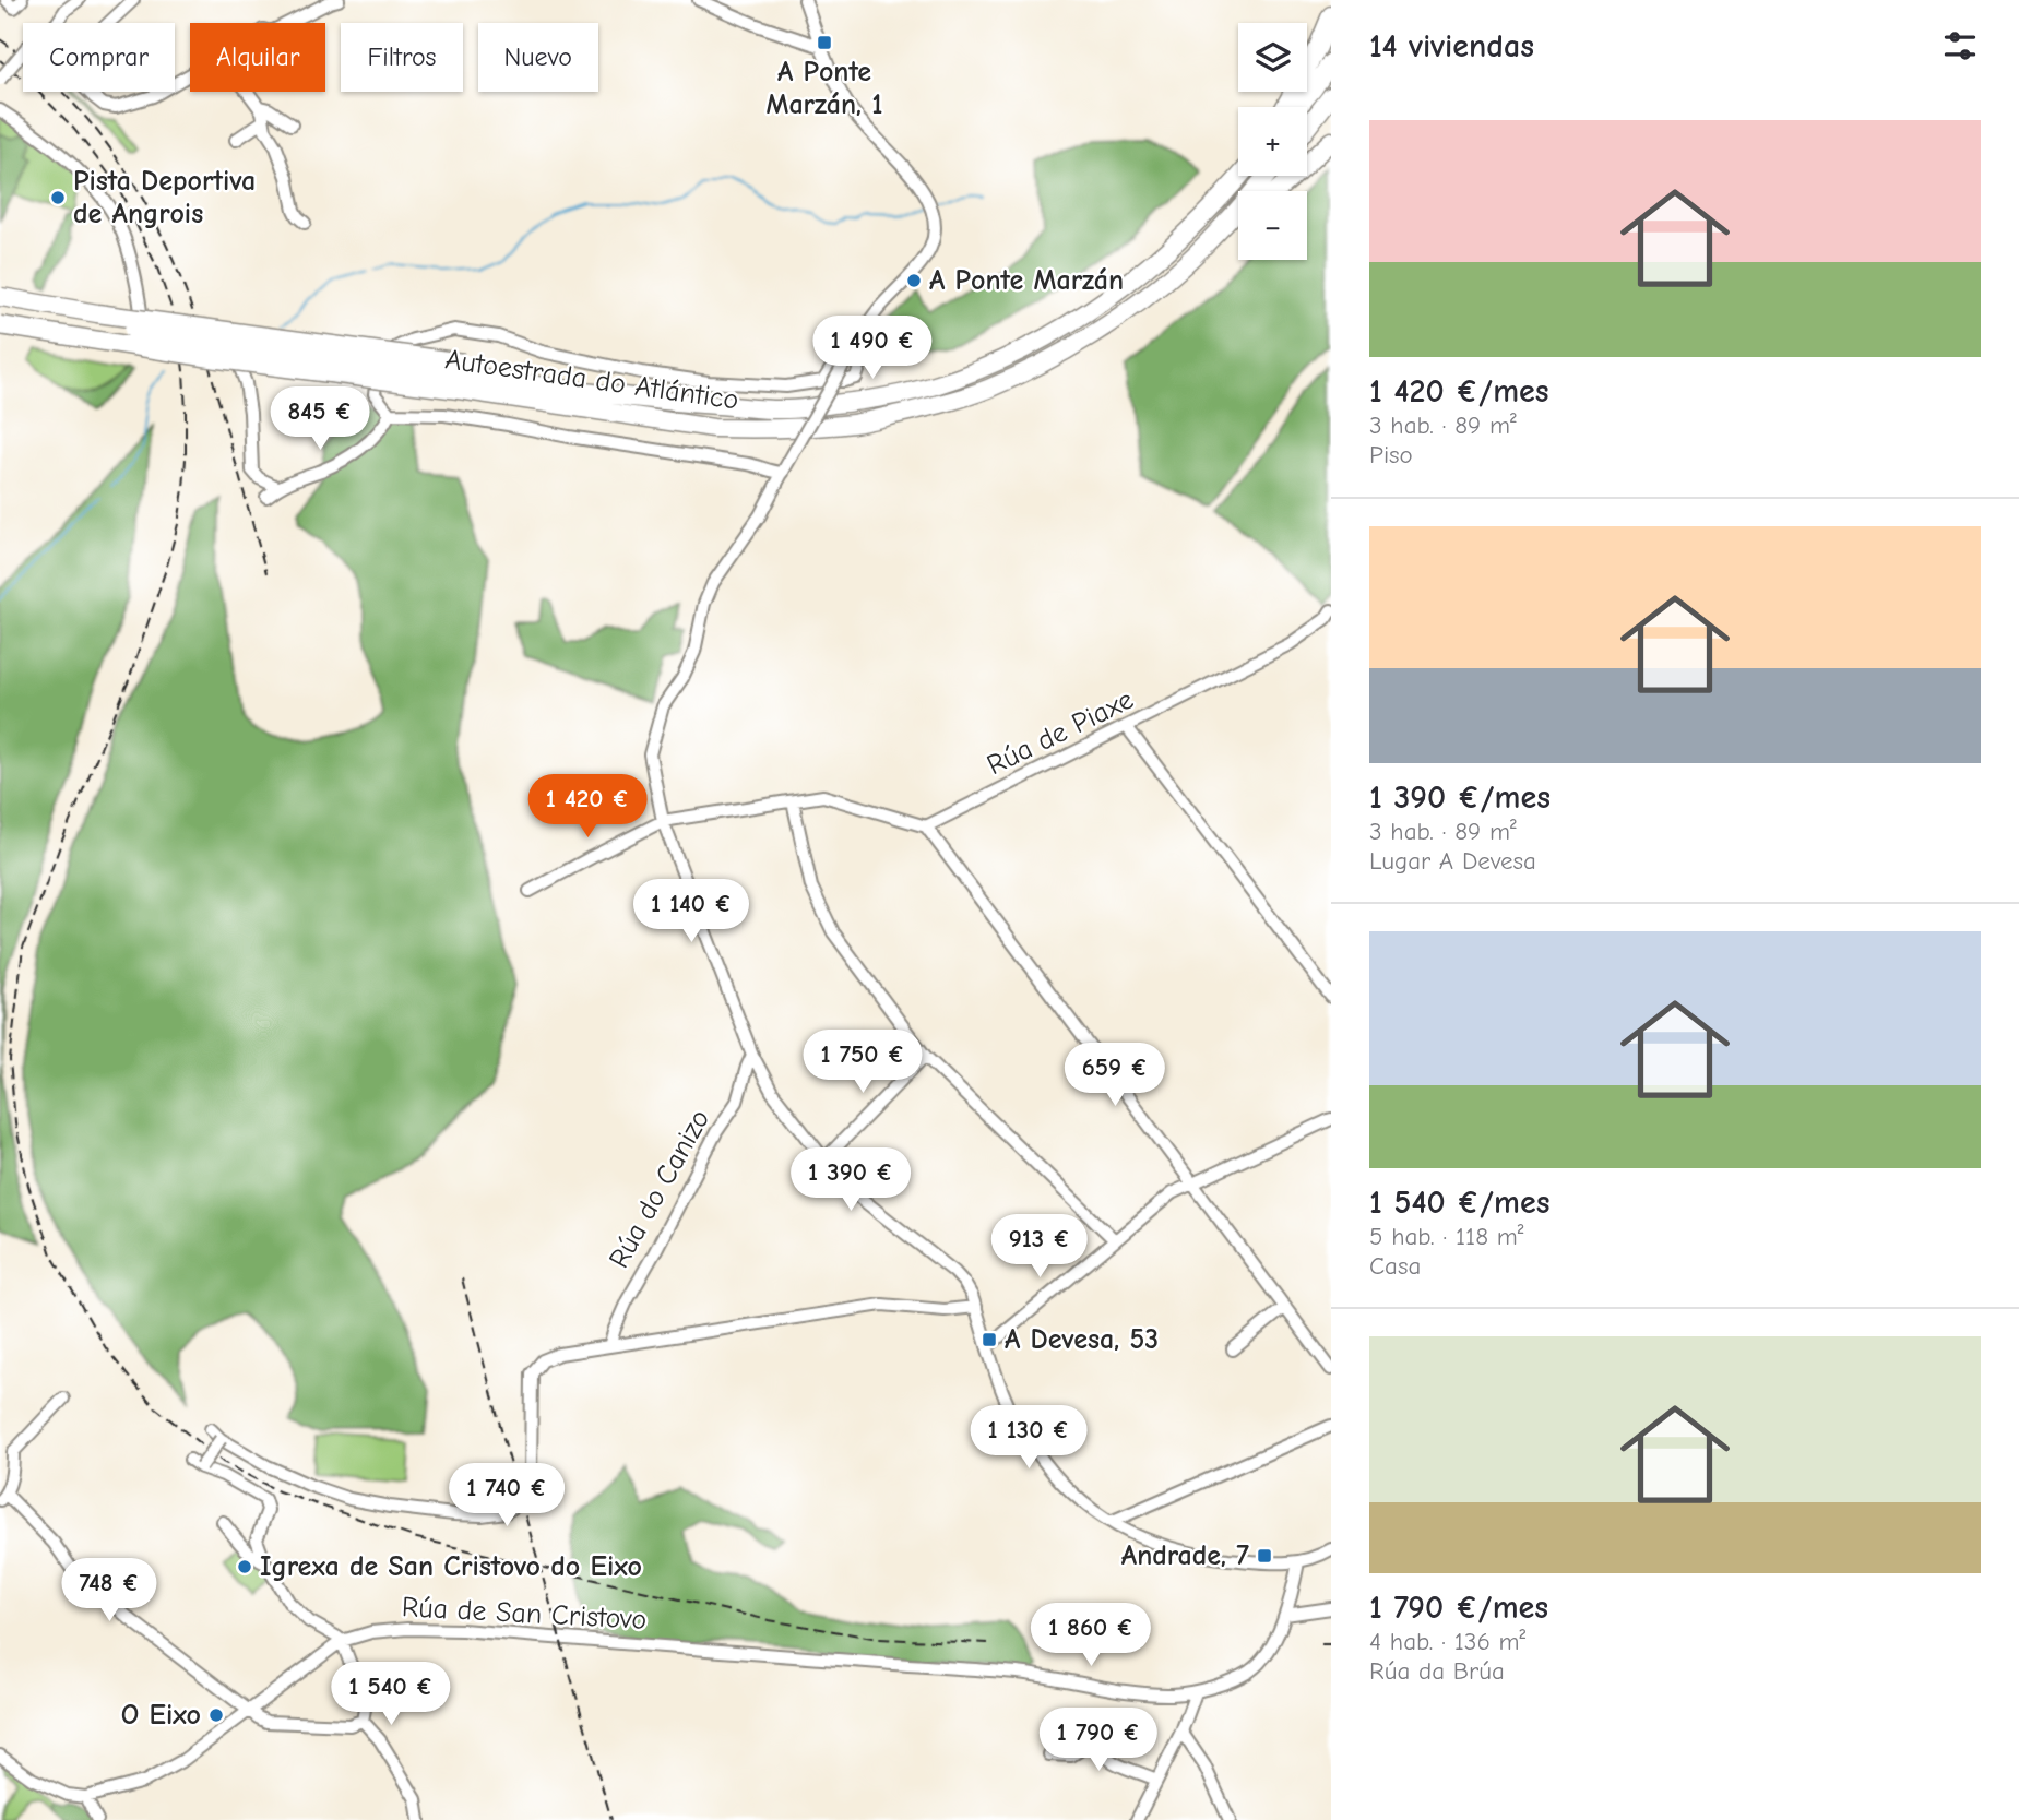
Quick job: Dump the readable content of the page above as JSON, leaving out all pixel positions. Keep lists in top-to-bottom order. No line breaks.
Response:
{"streets":{"highway":["Autoestrada do Atlántico"],"street":["Rúa de Piaxe","Rúa do Canizo","Rúa de San Cristovo"]},"places":{"transit":["A Ponte Marzán, 1","A Devesa, 53","Andrade, 7"],"other":["Pista Deportiva de Angrois","A Ponte Marzán","Igrexa de San Cristovo do Eixo","O Eixo"]},"page":{"heading":"14 viviendas","map_buttons":["+","−"],"chip":["Comprar","Alquilar","Filtros","Nuevo"],"list":[{"name":"1 420 €/mes","note":"3 hab. · 89 m² · Piso"},{"name":"1 390 €/mes","note":"3 hab. · 89 m² · Lugar A Devesa"},{"name":"1 540 €/mes","note":"5 hab. · 118 m² · Casa"},{"name":"1 790 €/mes","note":"4 hab. · 136 m² · Rúa da Brúa"}],"price":["1 490 €","845 €","1 420 €","1 140 €","1 750 €","659 €","1 390 €","913 €","1 130 €","1 740 €","748 €","1 860 €","1 540 €","1 790 €"]}}
